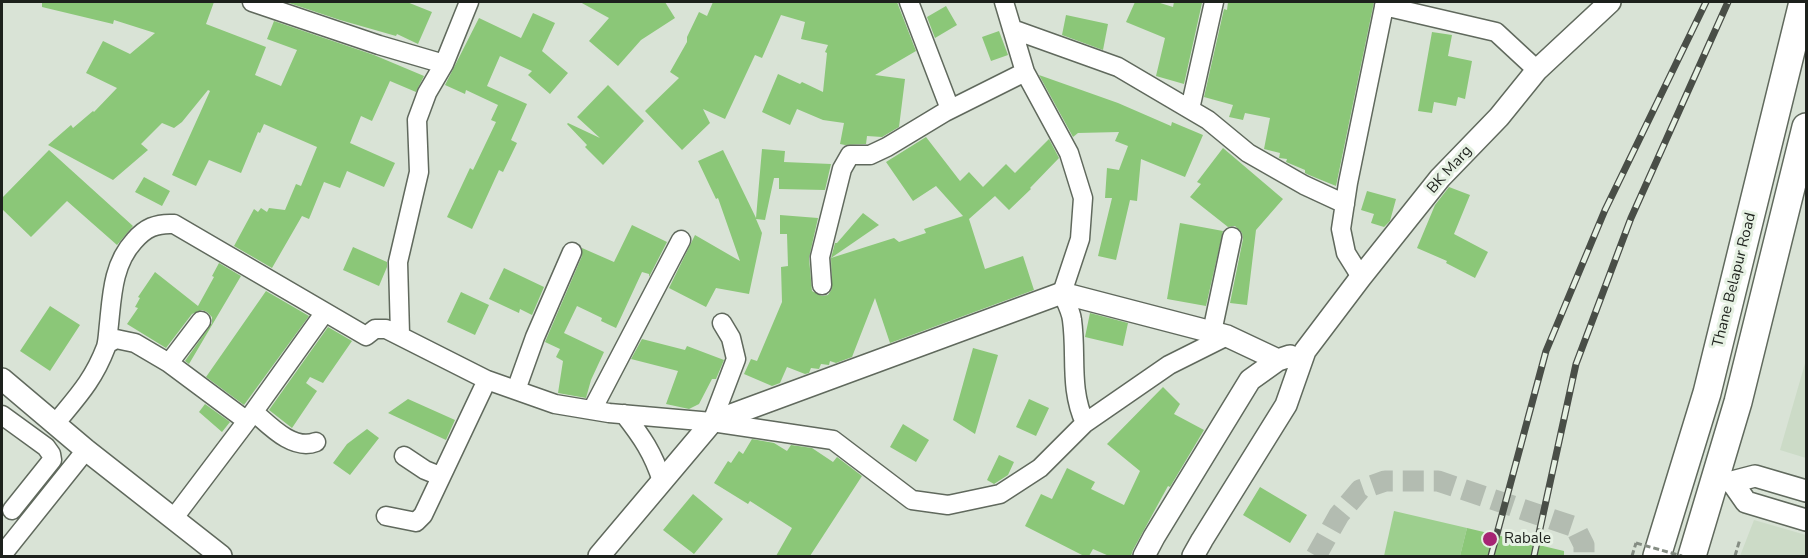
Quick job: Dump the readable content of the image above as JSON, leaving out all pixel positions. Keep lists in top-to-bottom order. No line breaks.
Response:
{"streets":{"main road":["Thane Belapur Road"],"street":["BK Marg"]},"places":["Rabale"]}
